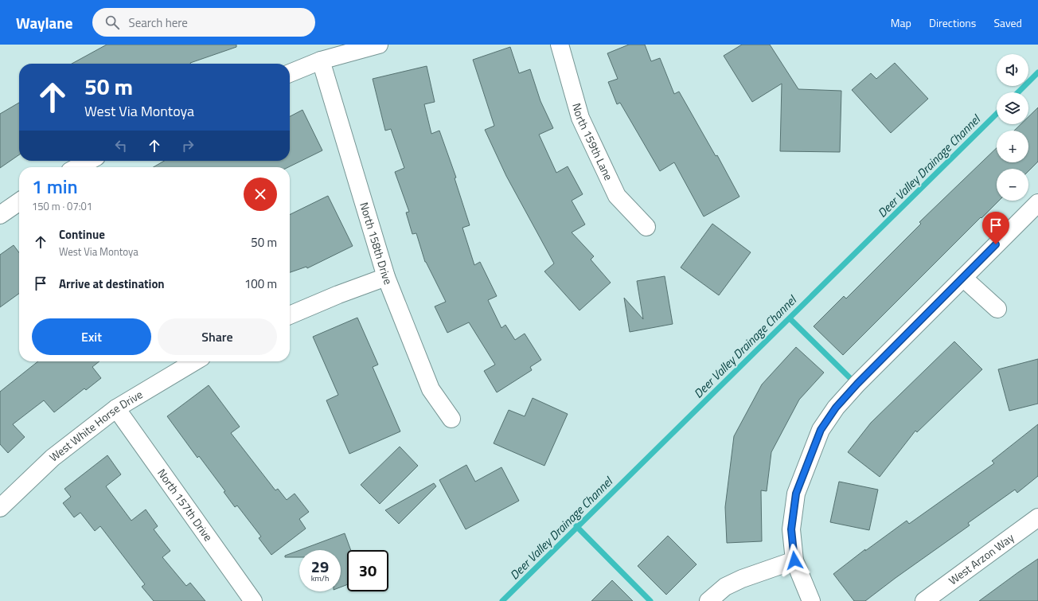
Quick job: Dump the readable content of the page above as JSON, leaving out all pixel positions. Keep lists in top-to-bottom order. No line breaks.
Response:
{"streets":{"street":["North 159th Lane","North 158th Drive","West White Horse Drive","North 157th Drive","West Arzon Way"]},"crossings":[["West White Horse Drive","North 157th Drive"]],"water":["Deer Valley Drainage Channel"],"page":{"header":"Waylane","search":"Search here","nav":["Map","Directions","Saved"],"map_buttons":["+","−"],"turn":["50 m","West Via Montoya"],"heading":["1 min","150 m · 07:01"],"list":[{"name":"Continue","note":"West Via Montoya","value":"50 m"},{"name":"Arrive at destination","value":"100 m"}],"buttons":["Exit","Share"],"speed":"29 km/h","limit":"30"}}
